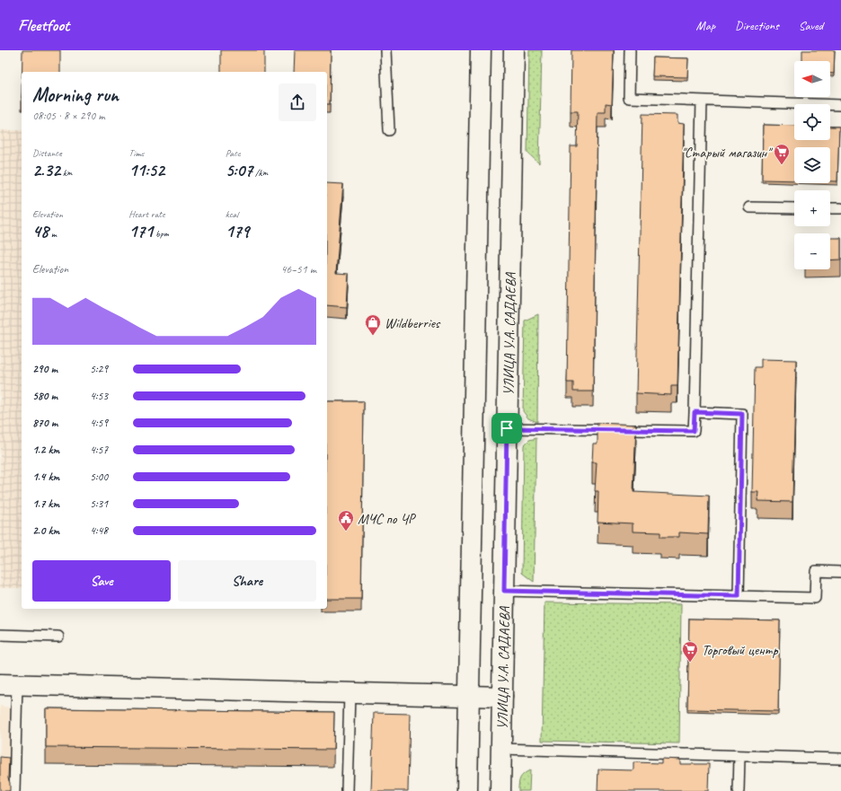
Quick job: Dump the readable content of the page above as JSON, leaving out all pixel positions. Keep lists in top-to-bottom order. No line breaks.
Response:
{"streets":{"main road":["УЛИЦА У.А. САДАЕВА"]},"places":{"supermarket":["\"Старый магазин\"","Торговый центр"],"shop":["Wildberries"],"public building":["МЧС по ЧР"]},"north":"left","page":{"header":"Fleetfoot","nav":["Map","Directions","Saved"],"map_buttons":["+","−"],"heading":["Morning run","08:05 · 8 × 290 m"],"stats":[["Distance","2.32 km"],["Time","11:52"],["Pace","5:07 /km"],["Elevation","48 m"],["Heart rate","171 bpm"],["kcal","179"]],"chart":["Elevation","46–51 m"],"list":[{"name":"290 m","note":"5:29"},{"name":"580 m","note":"4:53"},{"name":"870 m","note":"4:59"},{"name":"1.2 km","note":"4:57"},{"name":"1.4 km","note":"5:00"},{"name":"1.7 km","note":"5:31"},{"name":"2.0 km","note":"4:48"}],"buttons":["Save","Share"]}}
